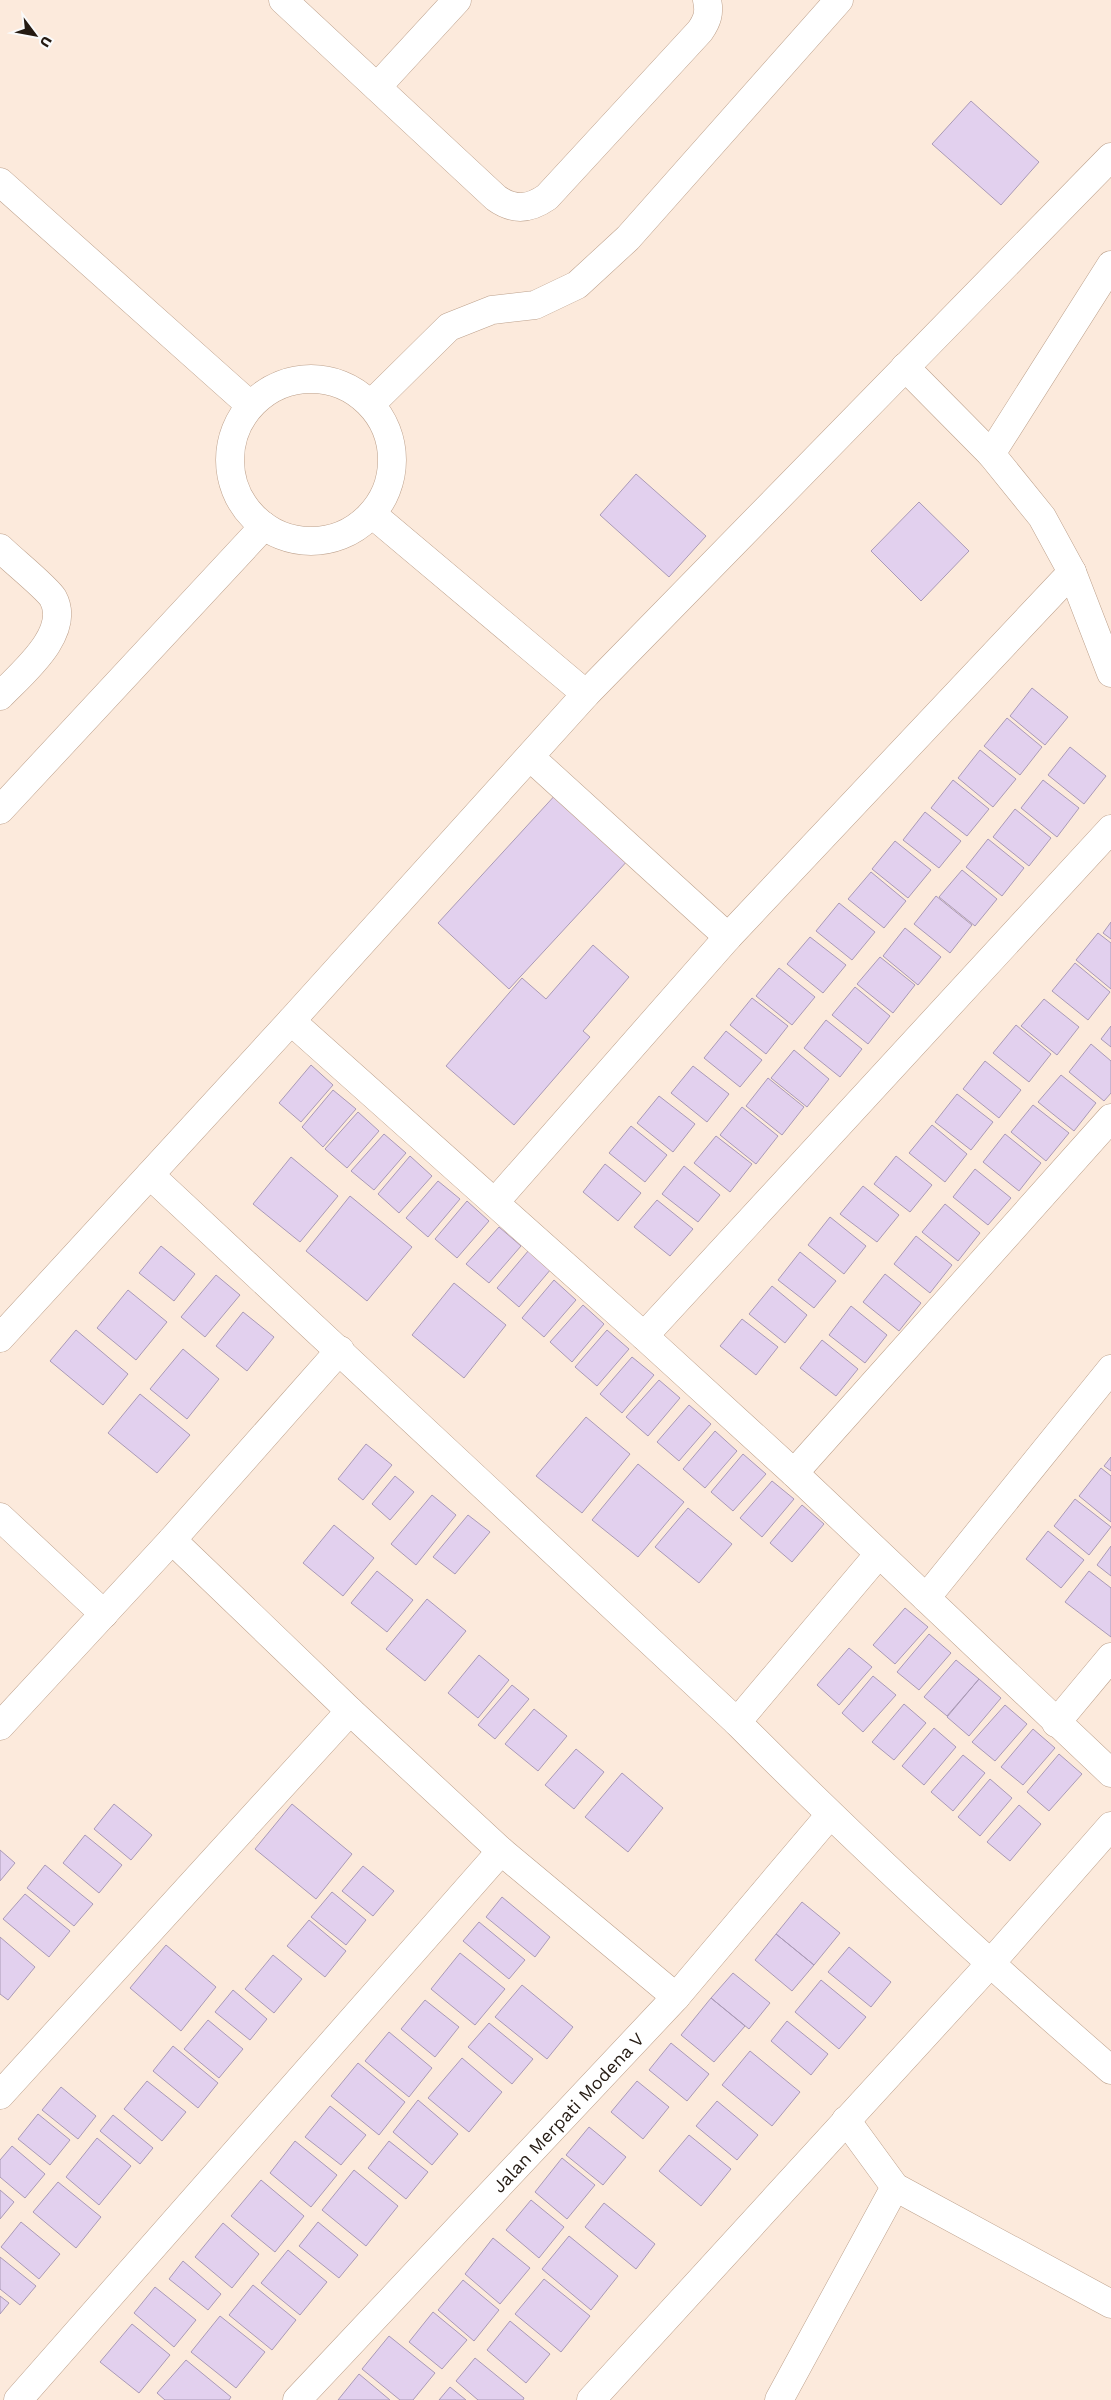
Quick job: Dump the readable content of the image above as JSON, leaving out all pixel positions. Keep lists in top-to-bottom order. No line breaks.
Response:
{"streets":{"street":["Jalan Merpati Modena V"]},"north":"bottom right"}
